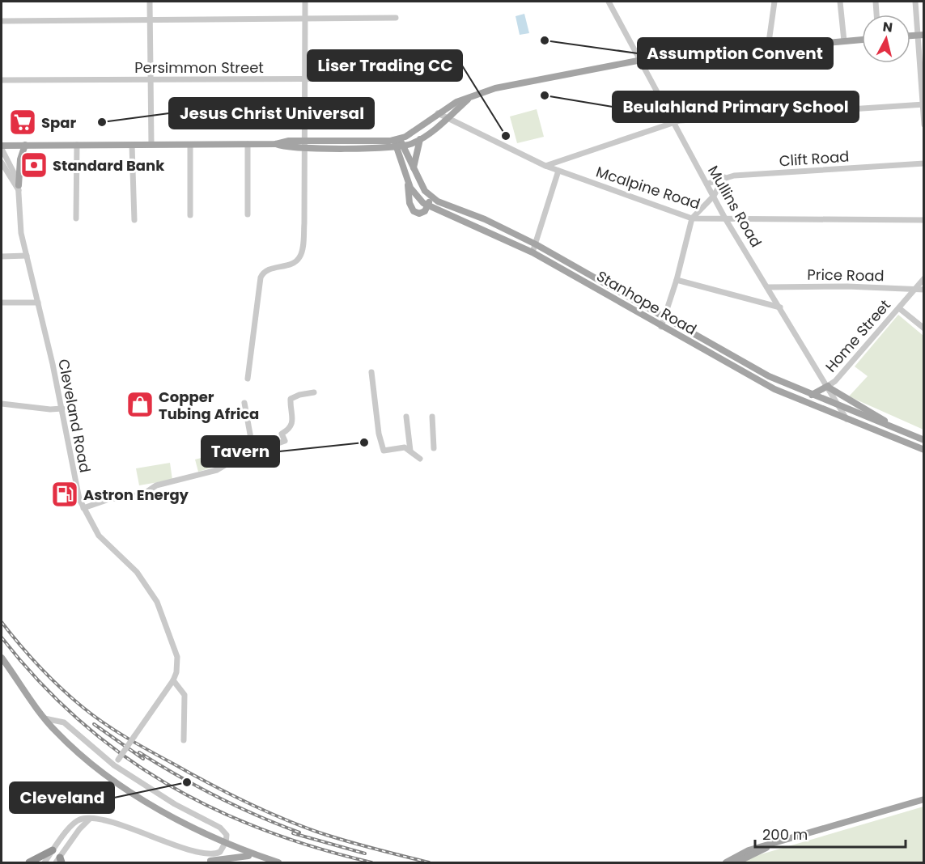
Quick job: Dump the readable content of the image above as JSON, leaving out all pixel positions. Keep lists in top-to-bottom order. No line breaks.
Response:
{"streets":{"main road":["Stanhope Road"],"street":["Persimmon Street","Clift Road","Mcalpine Road","Mullins Road","Price Road","Home Street","Cleveland Road"]},"crossings":[["Clift Road","Mullins Road"],["Mcalpine Road","Mullins Road"],["Mullins Road","Price Road"],["Mullins Road","Stanhope Road"],["Mullins Road","Home Street"],["Price Road","Home Street"]],"places":{"other":["Assumption Convent","Beulahland Primary School","Jesus Christ Universal","Liser Trading CC","Tavern","Cleveland"],"supermarket":["Spar"],"bank":["Standard Bank"],"shop":["Copper Tubing Africa"],"fuel station":["Astron Energy"]},"scale_bar":"200 m","north":"top"}
